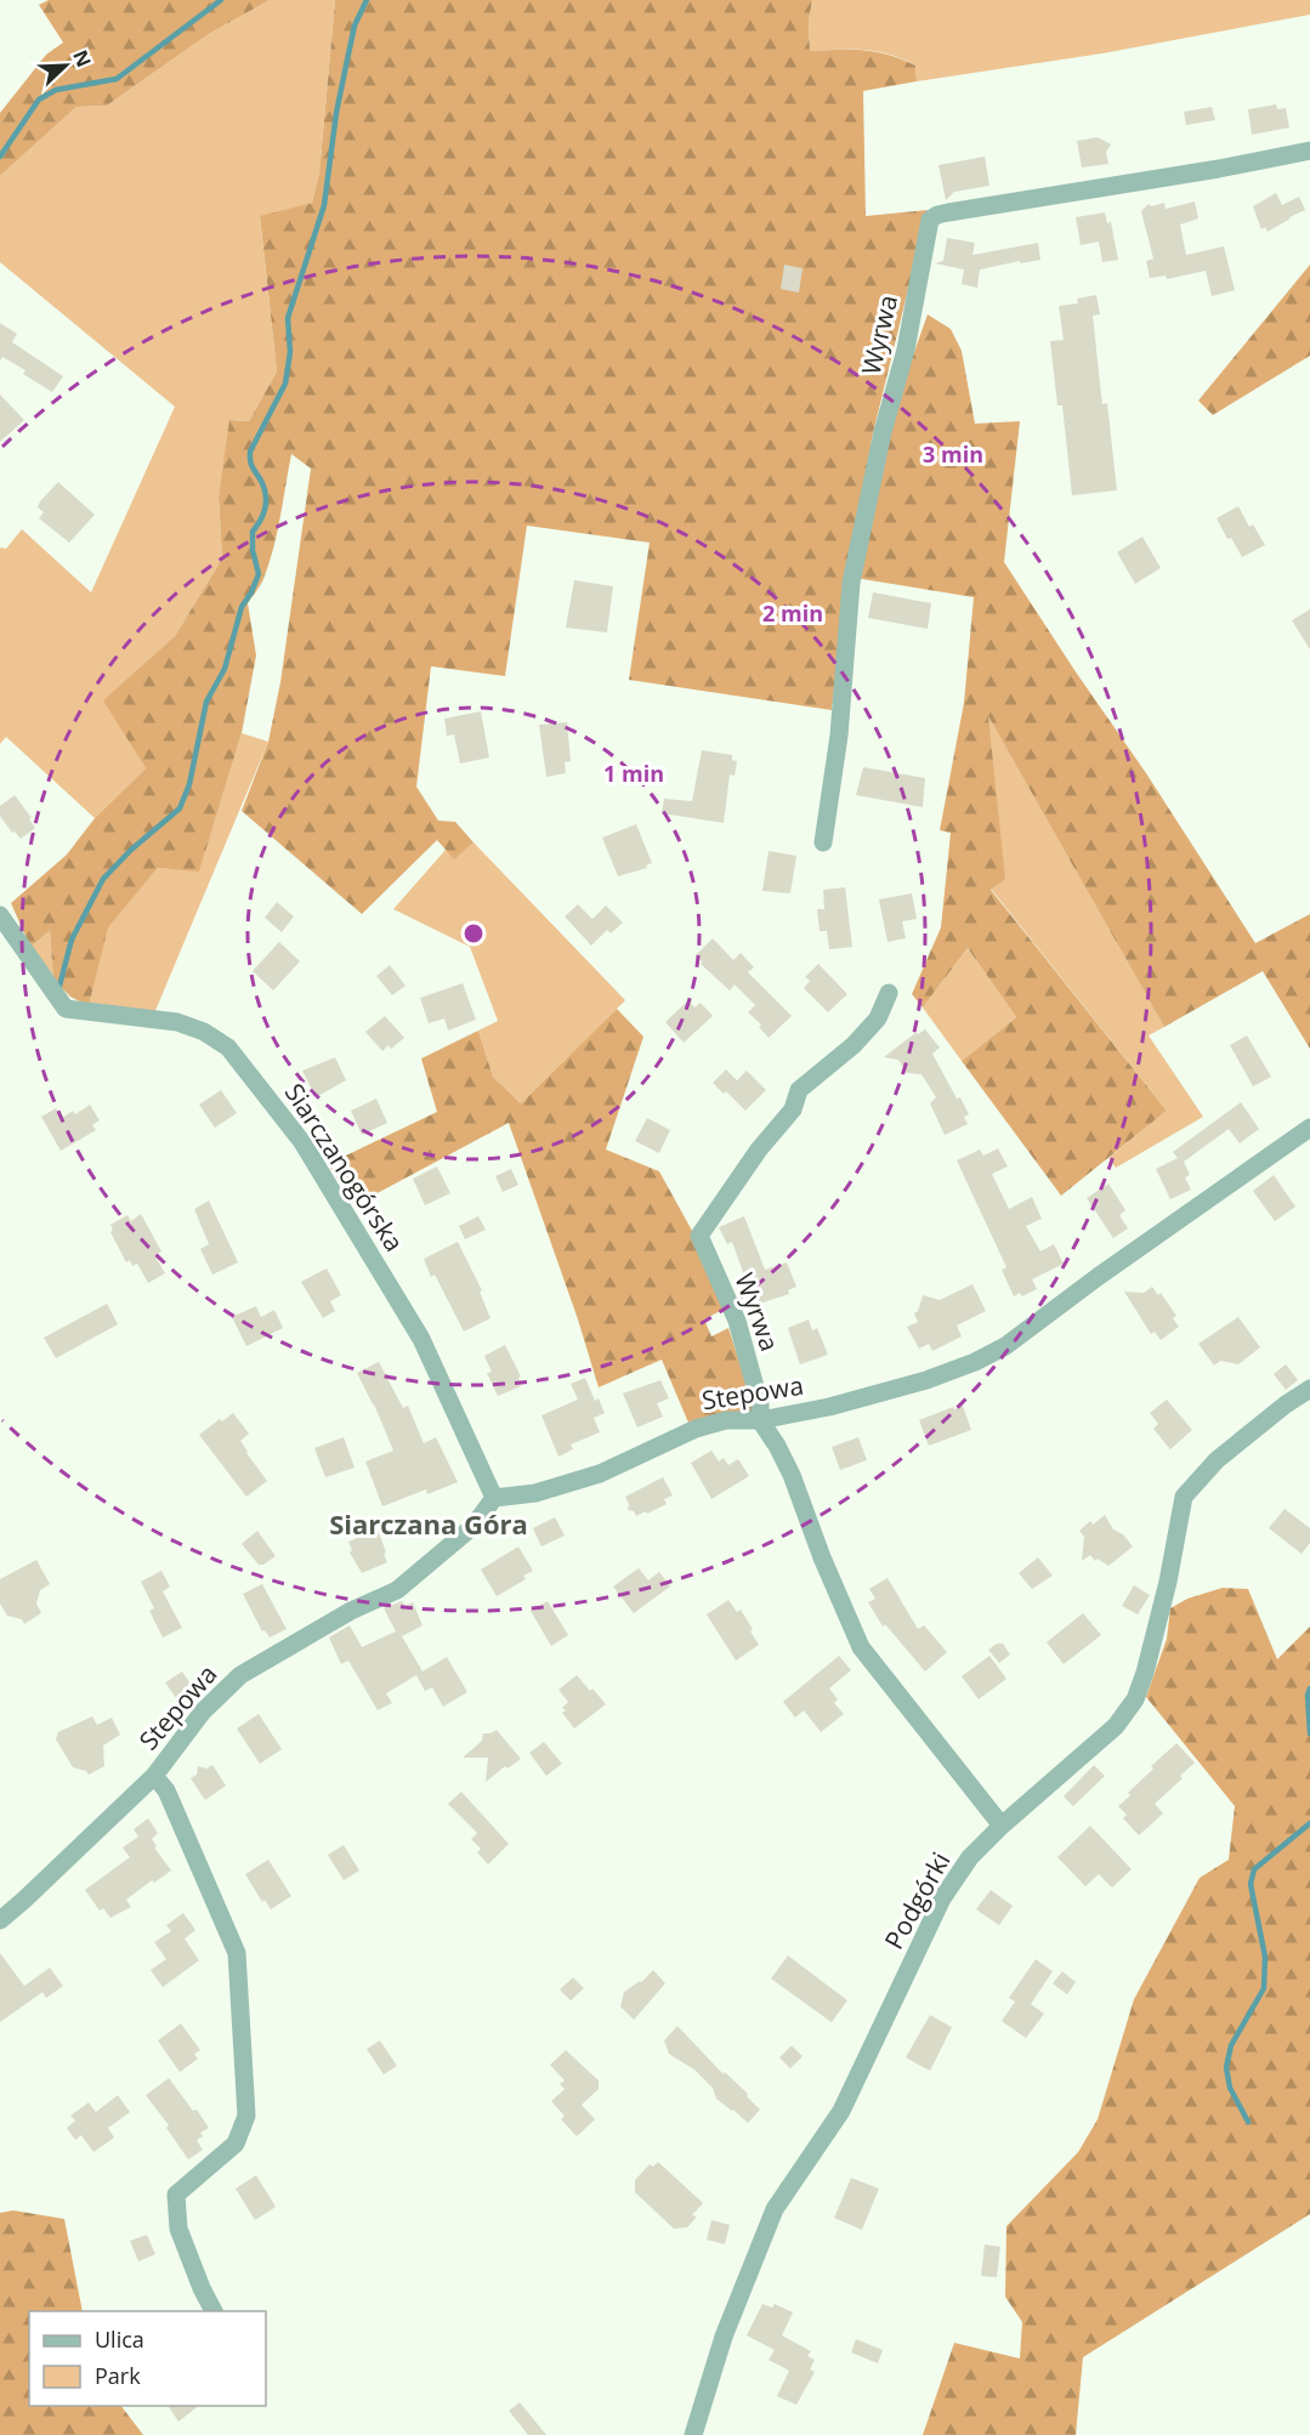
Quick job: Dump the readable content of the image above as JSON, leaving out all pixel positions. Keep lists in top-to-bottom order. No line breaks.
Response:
{"streets":{"street":["Wyrwa","Siarczanogórska","Stepowa","Podgórki"]},"crossings":[["Wyrwa","Stepowa"],["Wyrwa","Podgórki"],["Siarczanogórska","Stepowa"]],"districts":["Siarczana Góra"],"legend":["Ulica","Park"],"north":"top right","rings":["3 min","2 min","1 min"]}
